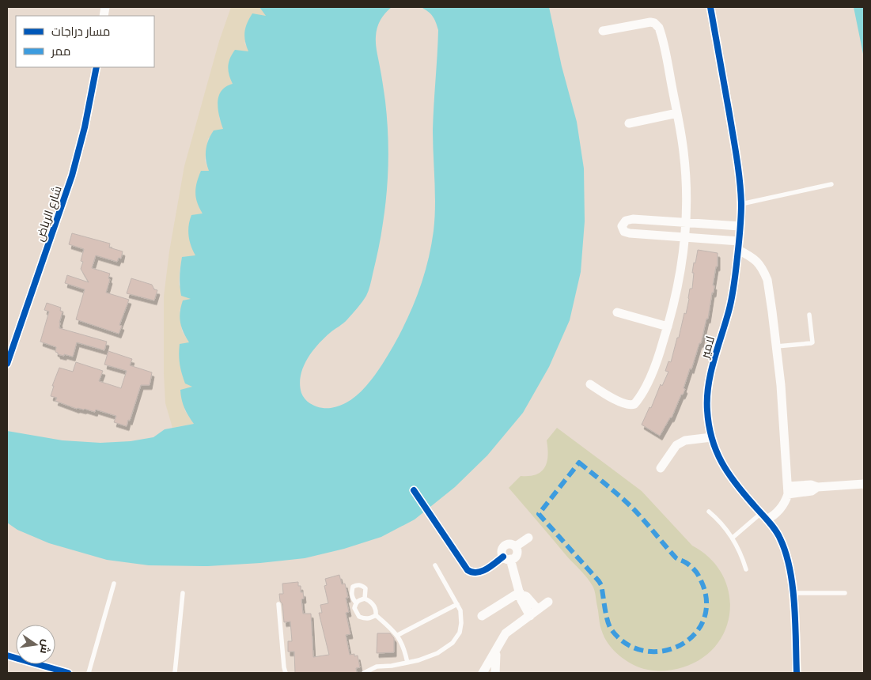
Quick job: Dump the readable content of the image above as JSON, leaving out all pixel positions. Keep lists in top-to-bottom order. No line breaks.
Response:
{"streets":{"street":["شارع الرياض","لامير"]},"legend":["مسار دراجات","ممر"],"north":"right"}
